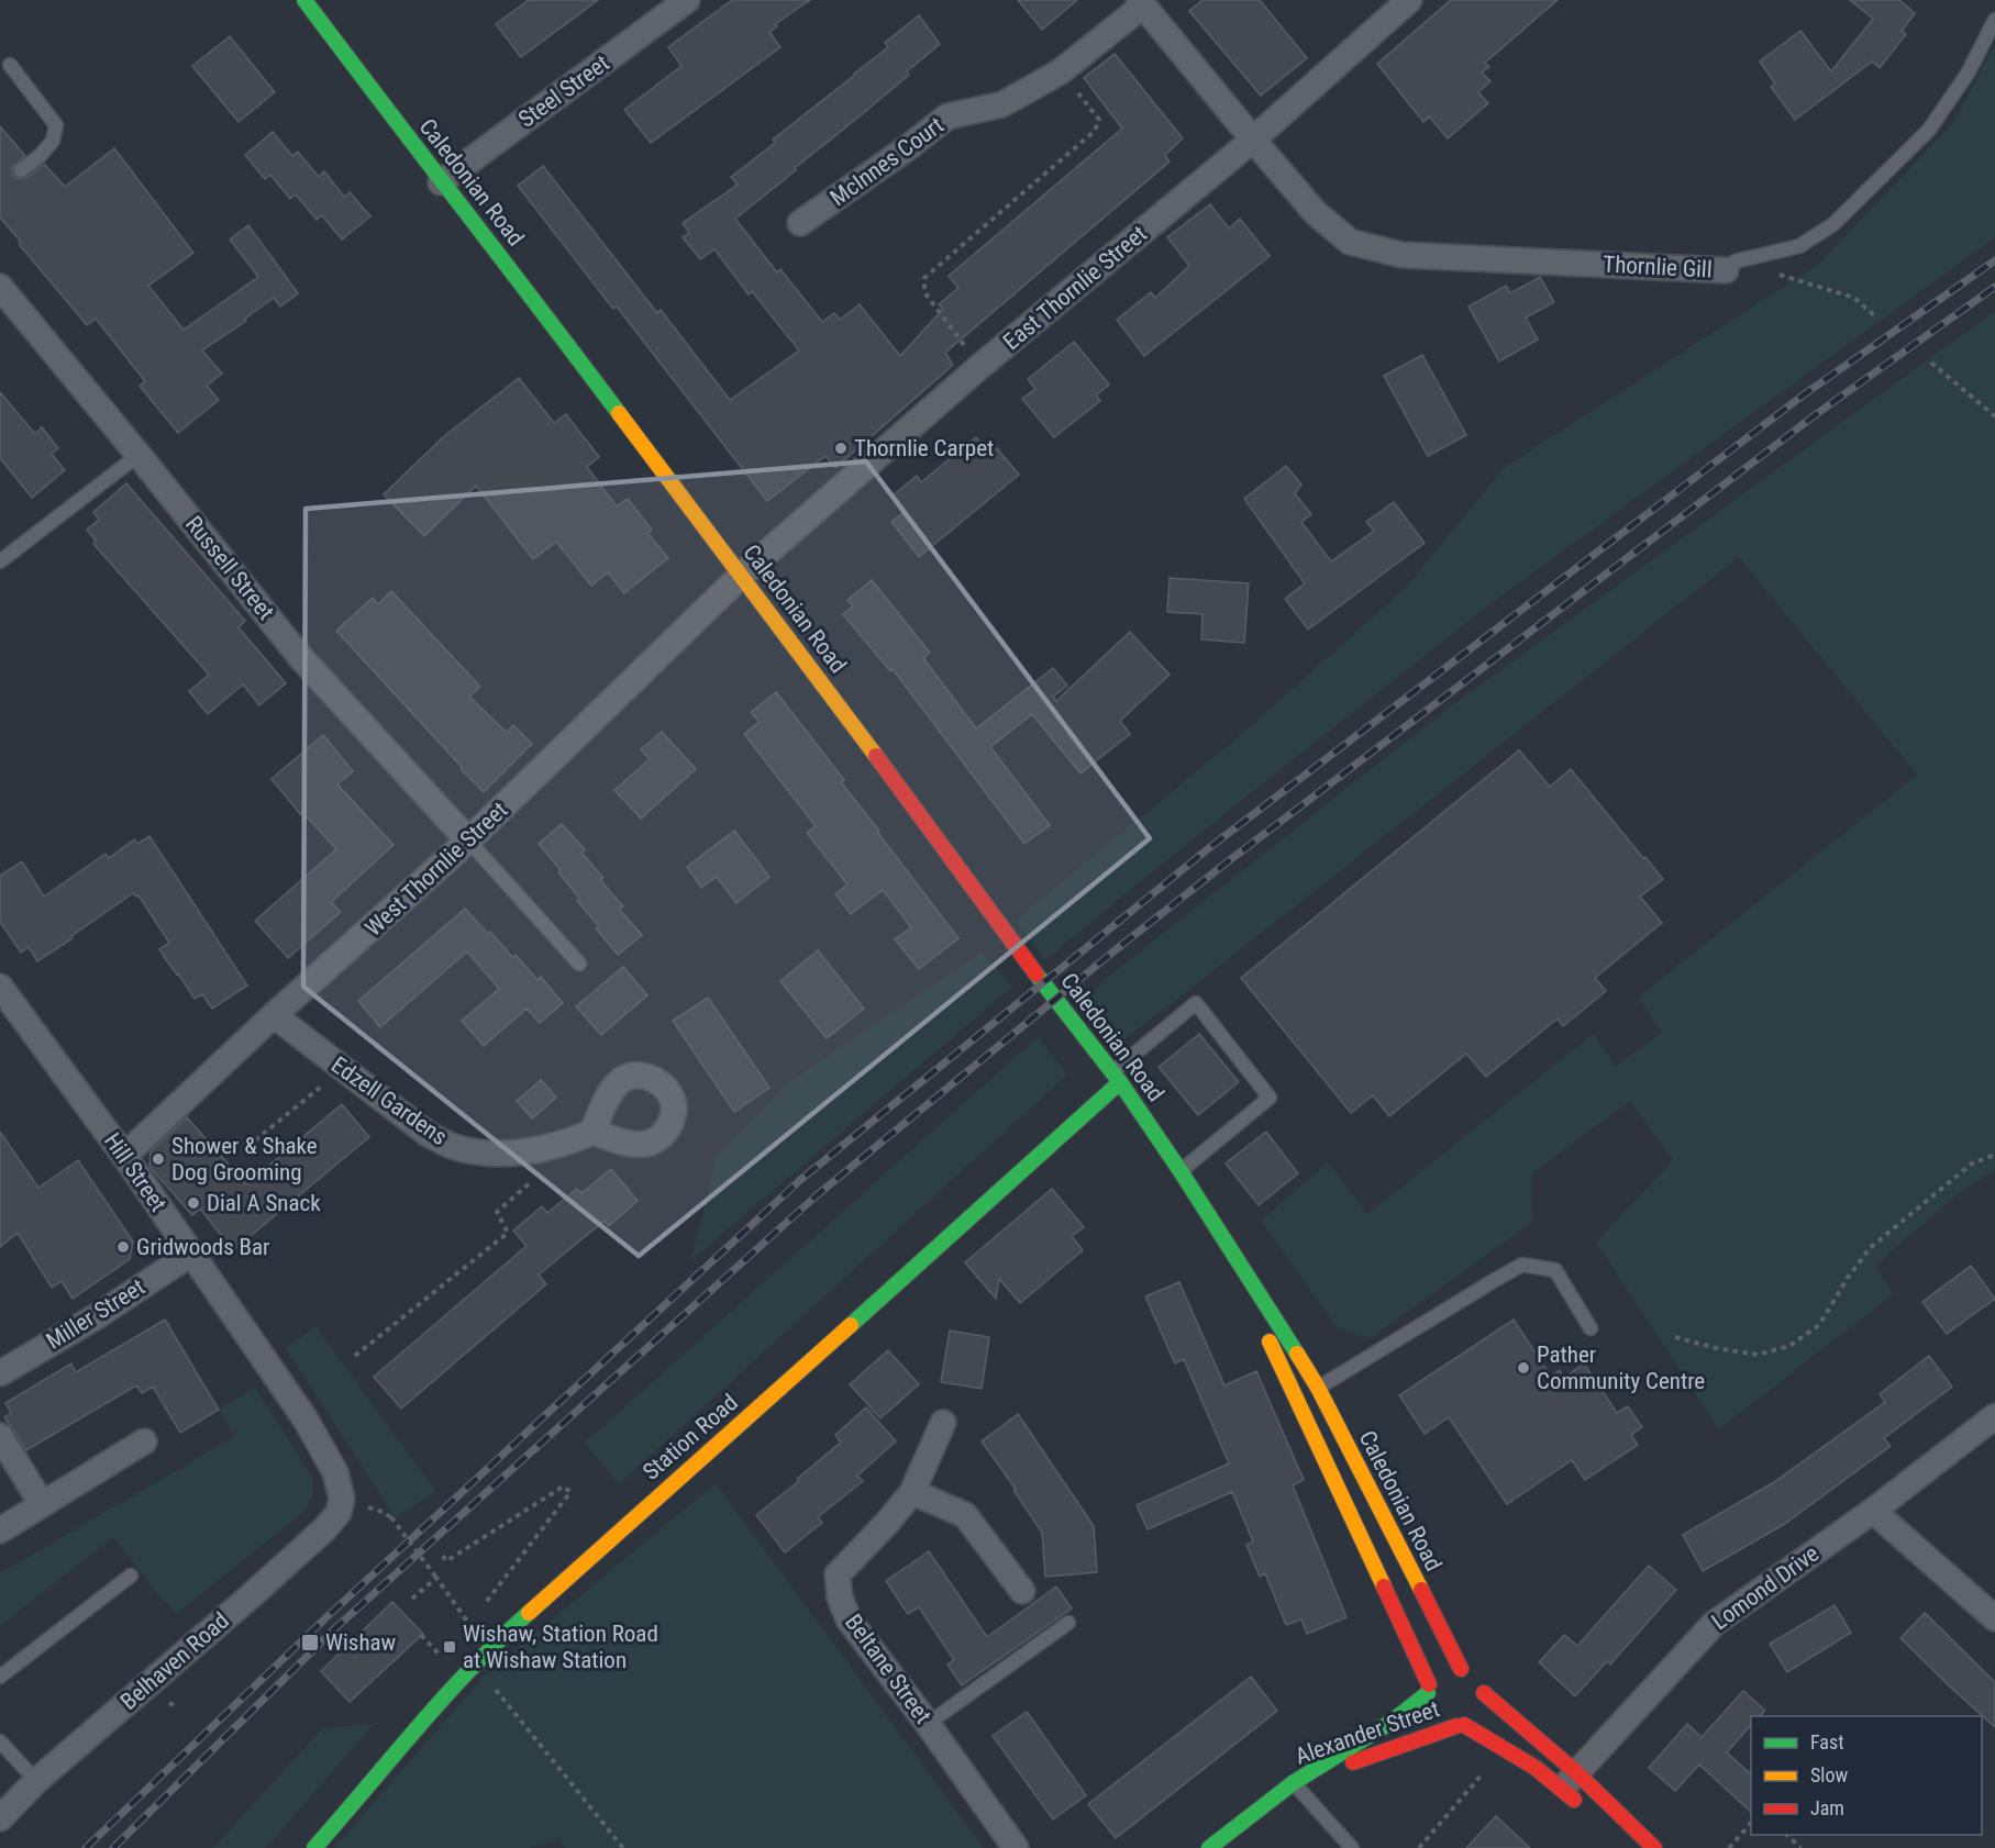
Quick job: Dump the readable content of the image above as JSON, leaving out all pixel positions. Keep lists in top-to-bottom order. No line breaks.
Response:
{"streets":{"main road":["Caledonian Road","Station Road","Alexander Street"],"street":["Steel Street","McInnes Court","Thornlie Gill","East Thornlie Street","Russell Street","West Thornlie Street","Edzell Gardens","Hill Street","Miller Street","Lomond Drive","Belhaven Road","Beltane Street"]},"crossings":[["Steel Street","Caledonian Road"],["McInnes Court","Thornlie Gill"],["Caledonian Road","East Thornlie Street"],["Caledonian Road","West Thornlie Street"],["Caledonian Road","Station Road"],["Caledonian Road","Lomond Drive"],["Caledonian Road","Alexander Street"],["Thornlie Gill","East Thornlie Street"],["East Thornlie Street","West Thornlie Street"],["Russell Street","West Thornlie Street"],["West Thornlie Street","Edzell Gardens"],["West Thornlie Street","Hill Street"],["Hill Street","Miller Street"],["Hill Street","Belhaven Road"]],"places":{"other":["Thornlie Carpet","Shower & Shake Dog Grooming","Dial A Snack","Gridwoods Bar","Pather Community Centre"],"transit":["Wishaw","Wishaw, Station Road at Wishaw Station"]},"legend":["Fast","Slow","Jam"]}
